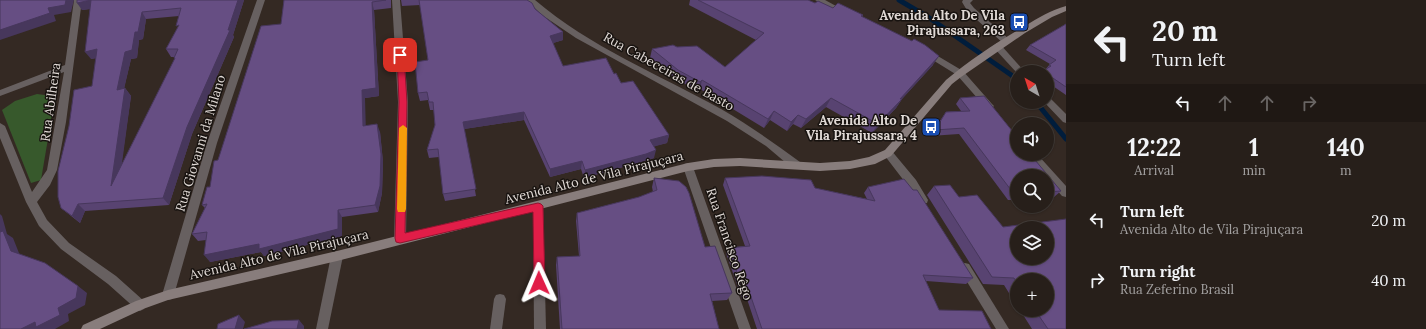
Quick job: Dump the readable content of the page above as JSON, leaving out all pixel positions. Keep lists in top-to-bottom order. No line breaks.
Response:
{"streets":{"main road":["Avenida Alto de Vila Pirajuçara"],"street":["Rua Cabeceiras de Basto","Rua Abilheira","Rua Giovanni da Milano","Rua Francisco Rêgo"]},"crossings":[["Rua Cabeceiras de Basto","Avenida Alto de Vila Pirajuçara"],["Rua Giovanni da Milano","Avenida Alto de Vila Pirajuçara"],["Avenida Alto de Vila Pirajuçara","Rua Francisco Rêgo"]],"places":{"bus stop":["Avenida Alto De Vila Pirajussara, 263","Avenida Alto De Vila Pirajussara, 4"]},"north":"top left","page":{"turn":["20 m","Turn left"],"map_buttons":"+","eta":["12:22","Arrival","1","min","140","m"],"list":[{"name":"Turn left","note":"Avenida Alto de Vila Pirajuçara","value":"20 m"},{"name":"Turn right","note":"Rua Zeferino Brasil","value":"40 m"}]}}
